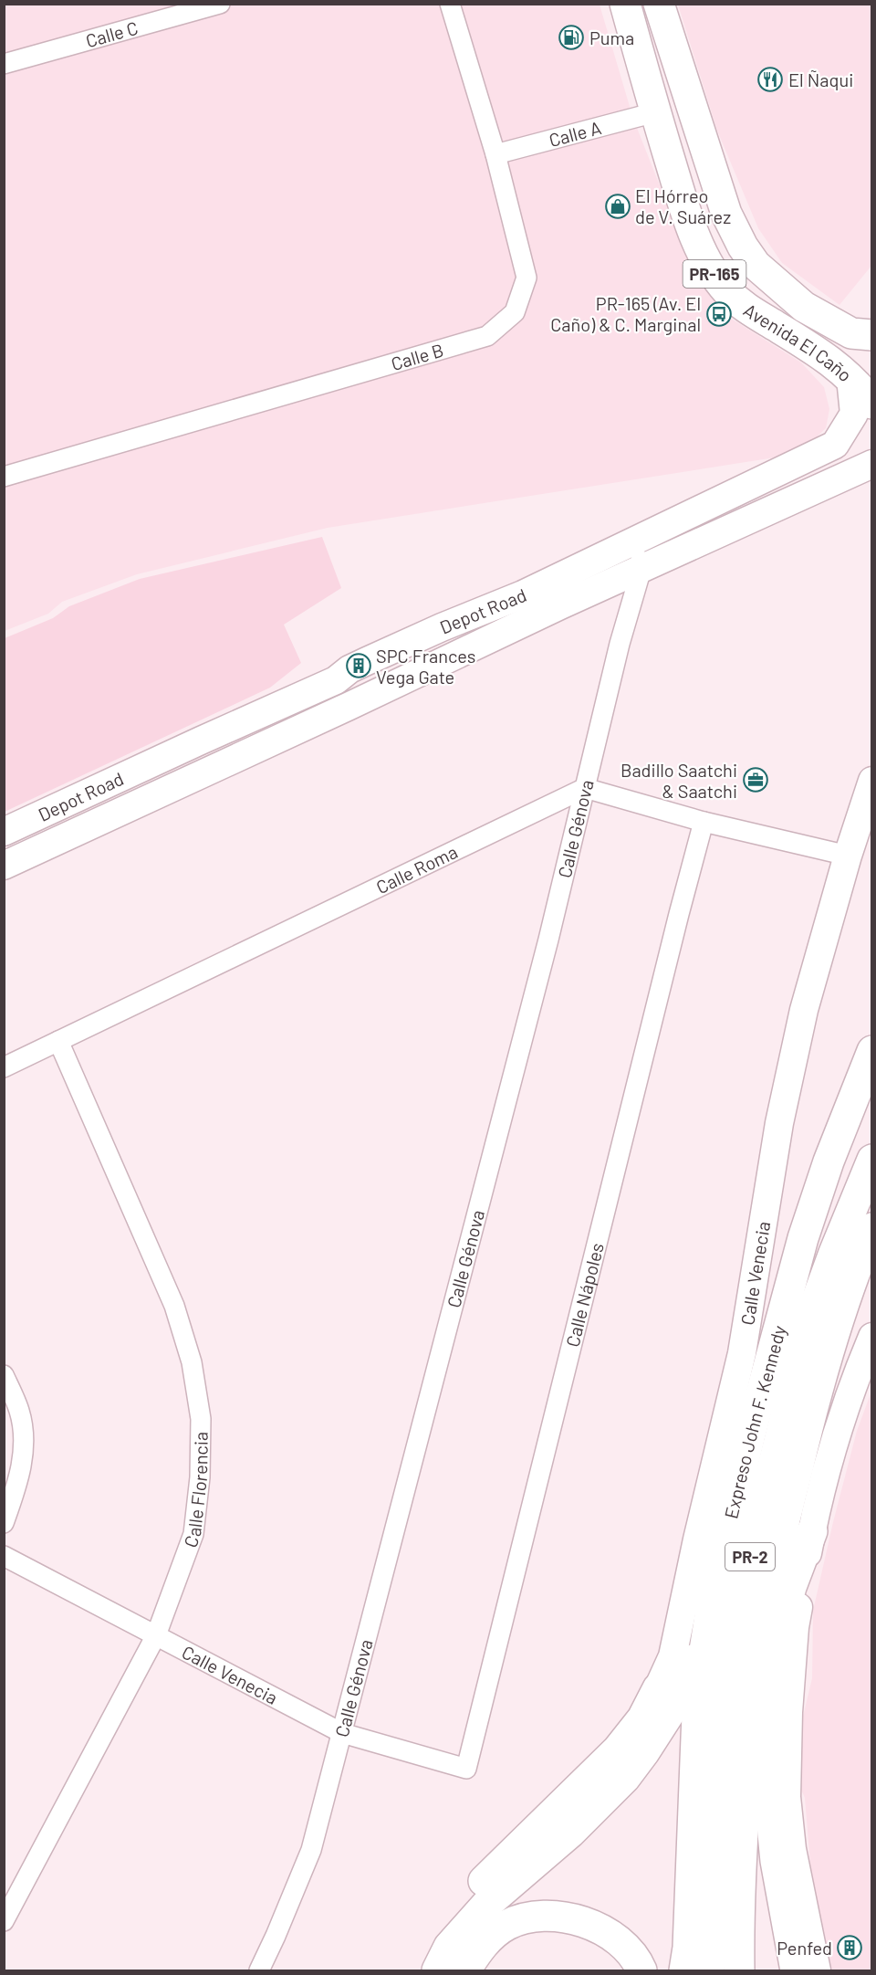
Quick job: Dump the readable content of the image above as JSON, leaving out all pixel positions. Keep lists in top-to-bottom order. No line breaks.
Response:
{"streets":{"main road":["PR-165","Avenida El Caño","Expreso John F. Kennedy","PR-2"],"street":["Calle C","Calle A","Calle B","Depot Road","Calle Génova","Calle Roma","Calle Venecia","Calle Nápoles","Calle Florencia"]},"crossings":[["Calle A","Avenida El Caño"],["Calle A","Calle B"],["Avenida El Caño","Depot Road"],["Depot Road","Calle Génova"],["Calle Génova","Calle Roma"],["Calle Génova","Calle Venecia"],["Calle Roma","Calle Florencia"],["Calle Venecia","Calle Nápoles"],["Calle Venecia","Calle Florencia"]],"places":{"fuel station":["Puma"],"restaurant":["El Ñaqui"],"shop":["El Hórreo de V. Suárez"],"bus stop":["PR-165 (Av. El Caño) & C. Marginal"],"building":["SPC Frances Vega Gate","Penfed"],"office":["Badillo Saatchi & Saatchi"]}}
